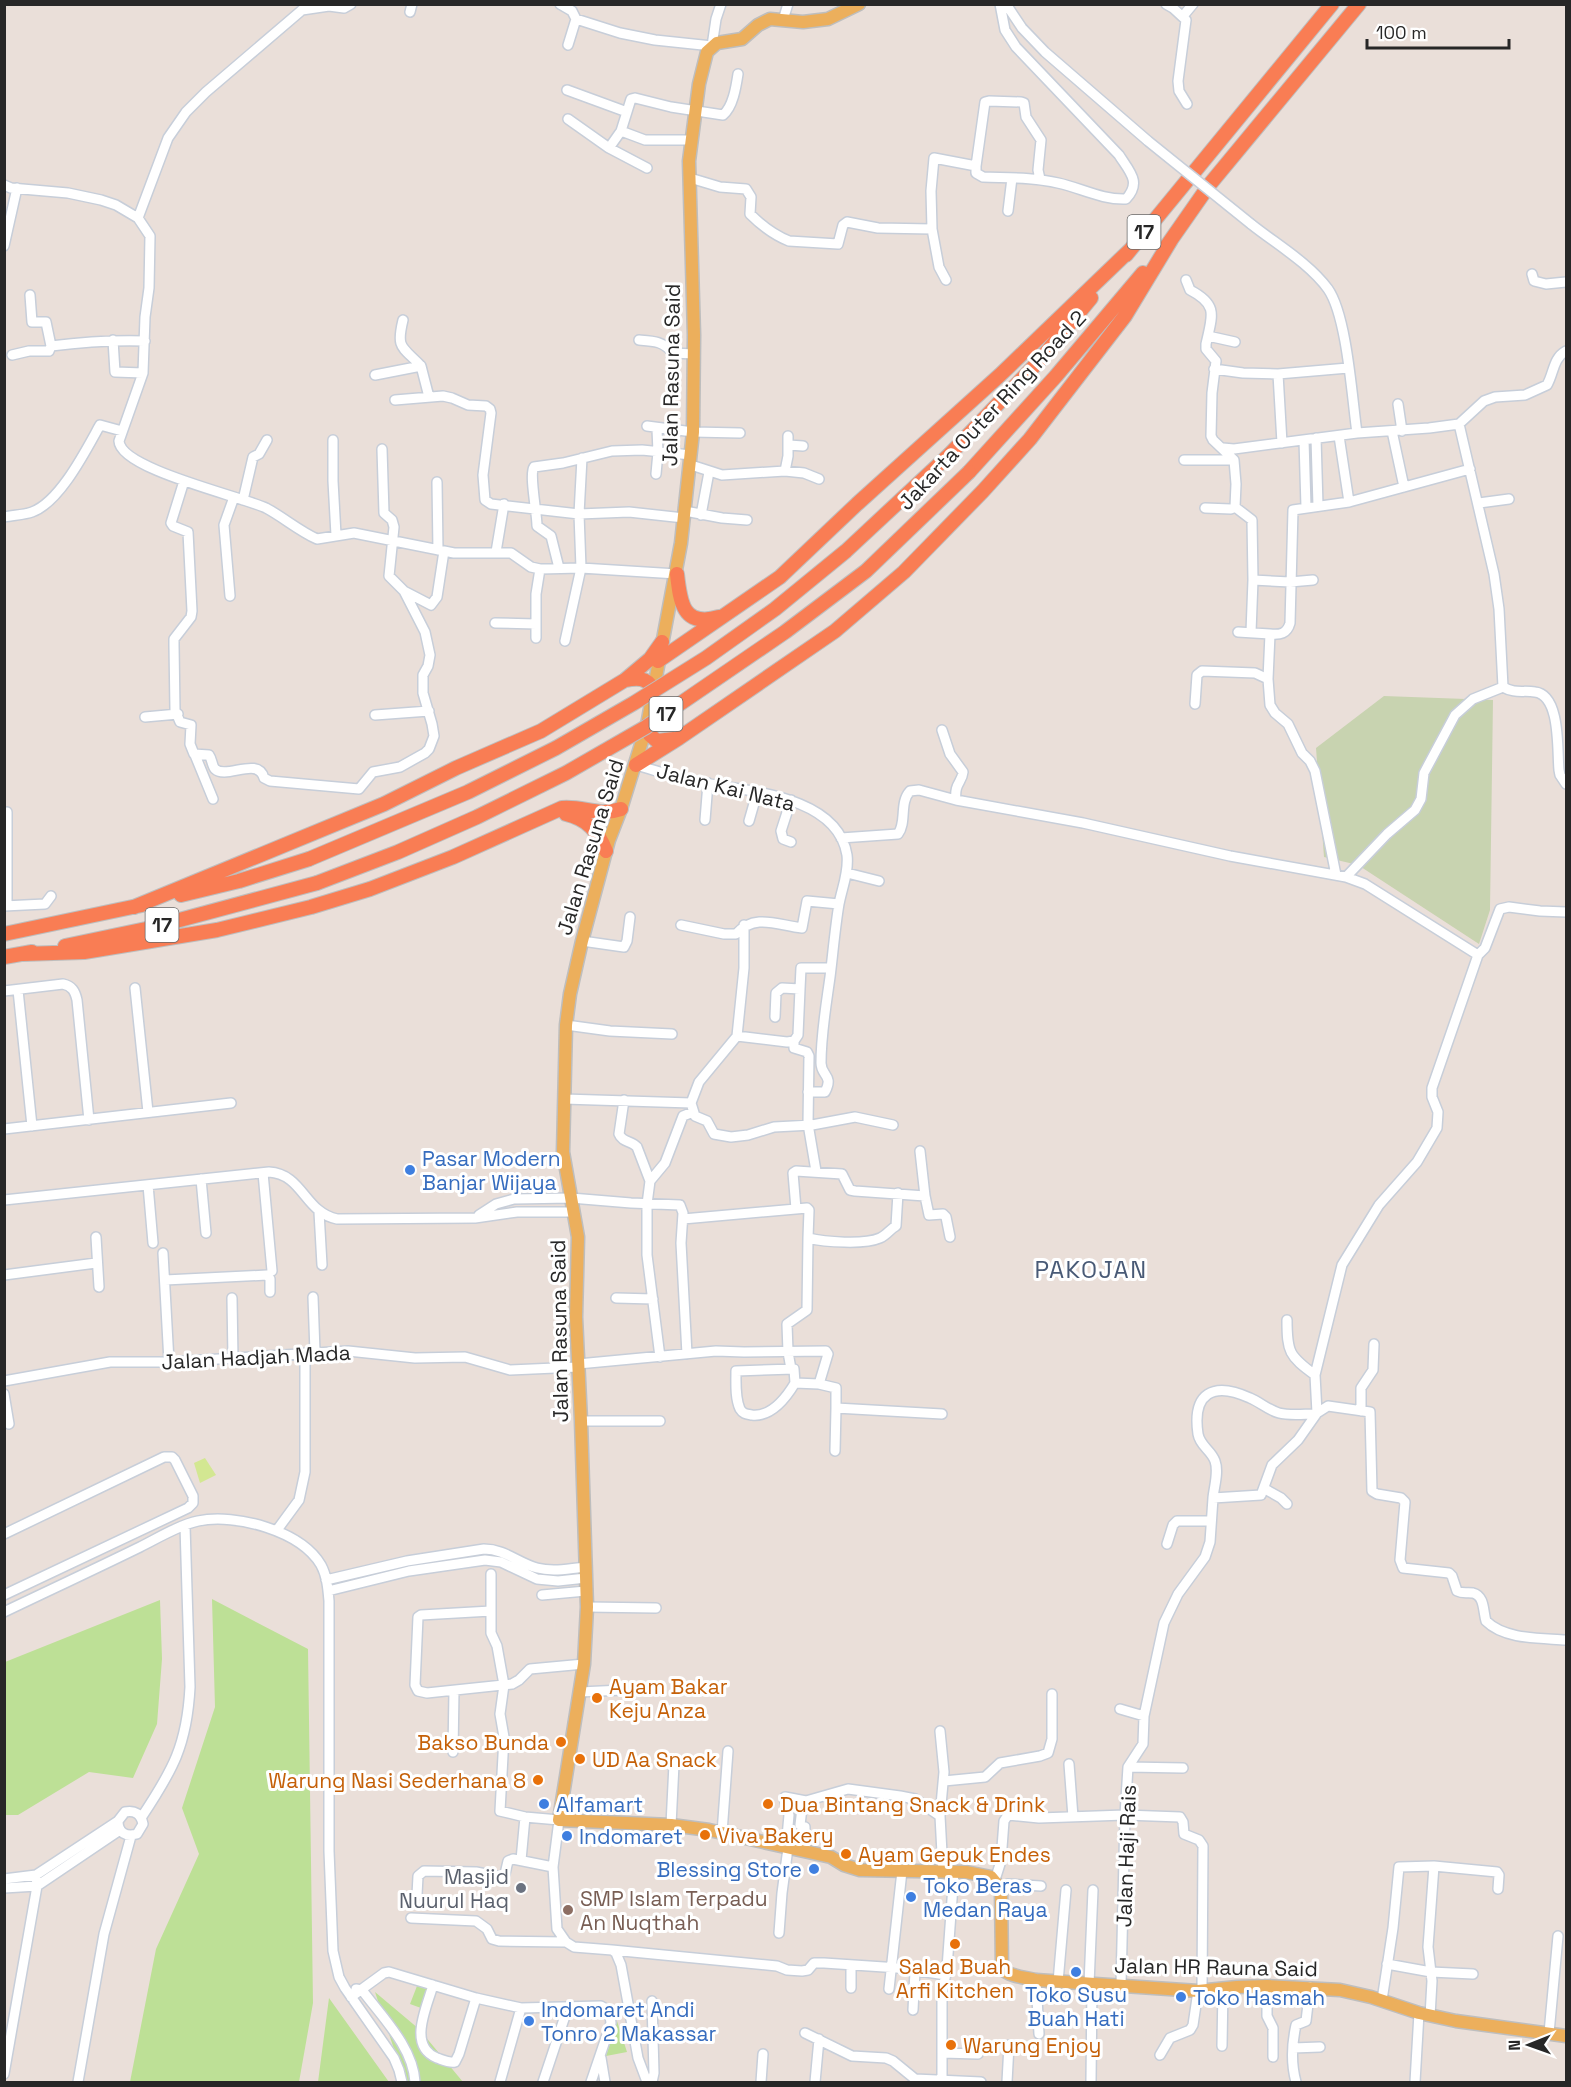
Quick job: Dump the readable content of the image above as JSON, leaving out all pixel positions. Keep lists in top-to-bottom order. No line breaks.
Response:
{"streets":{"highway":["17","Jakarta Outer Ring Road 2"],"main road":["Jalan Rasuna Said","Jalan HR Rauna Said"],"street":["Jalan Kai Nata","Jalan Hadjah Mada","Jalan Haji Rais"]},"crossings":[["Jalan Rasuna Said","Jalan Kai Nata"],["Jalan Rasuna Said","Jalan Hadjah Mada"],["Jalan Haji Rais","Jalan HR Rauna Said"]],"districts":["PAKOJAN"],"places":["Pasar Modern Banjar Wijaya","Ayam Bakar Keju Anza","Bakso Bunda","UD Aa Snack","Warung Nasi Sederhana 8","Alfamart","Dua Bintang Snack & Drink","Viva Bakery","Indomaret","Ayam Gepuk Endes","Blessing Store","Masjid Nuurul Haq","Toko Beras Medan Raya","SMP Islam Terpadu An Nuqthah","Salad Buah Arfi Kitchen","Toko Susu Buah Hati","Toko Hasmah","Indomaret Andi Tonro 2 Makassar","Warung Enjoy"],"scale_bar":"100 m","north":"left"}
